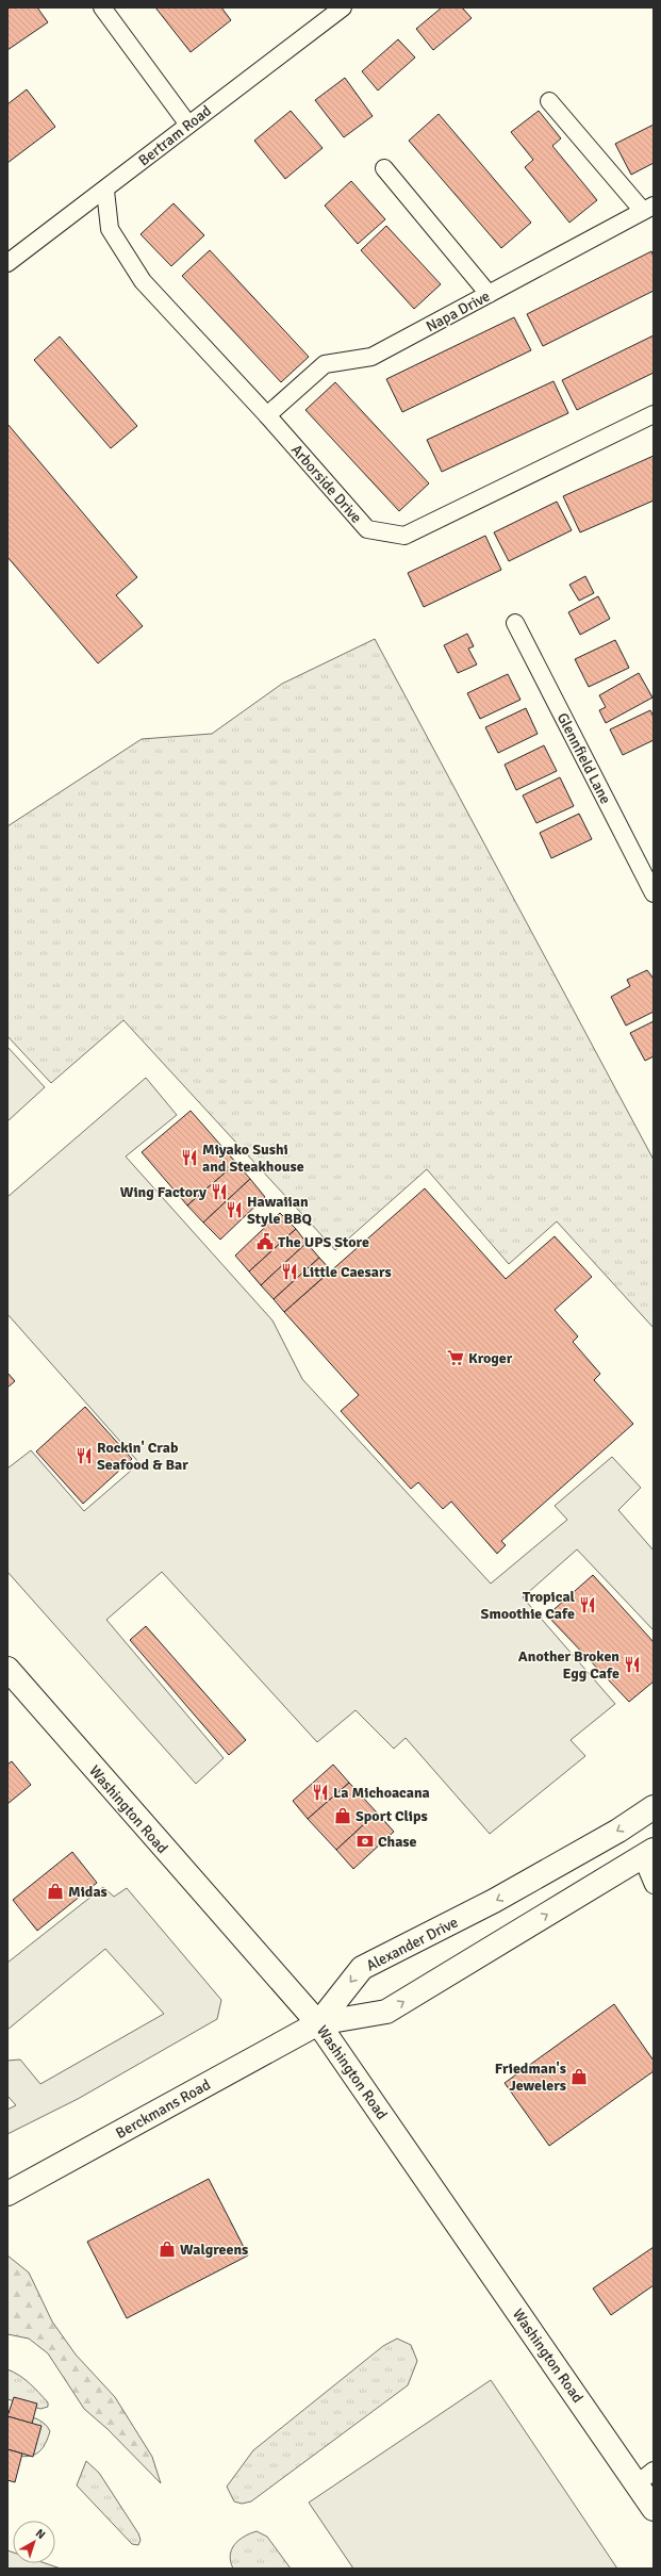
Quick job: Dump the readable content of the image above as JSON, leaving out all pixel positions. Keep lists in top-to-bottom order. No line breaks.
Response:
{"streets":{"main road":["Washington Road","Alexander Drive","Berckmans Road"],"street":["Bertram Road","Napa Drive","Arborside Drive","Glennfield Lane"]},"crossings":[["Bertram Road","Arborside Drive"],["Napa Drive","Arborside Drive"],["Washington Road","Alexander Drive"],["Washington Road","Berckmans Road"],["Alexander Drive","Berckmans Road"]],"places":{"restaurant":["Miyako Sushi and Steakhouse","Wing Factory","Hawaiian Style BBQ","Little Caesars","Rockin' Crab Seafood & Bar","Tropical Smoothie Cafe","Another Broken Egg Cafe","La Michoacana"],"public building":["The UPS Store"],"supermarket":["Kroger"],"shop":["Sport Clips","Midas","Friedman's Jewelers","Walgreens"],"bank":["Chase"]},"north":"top right"}
